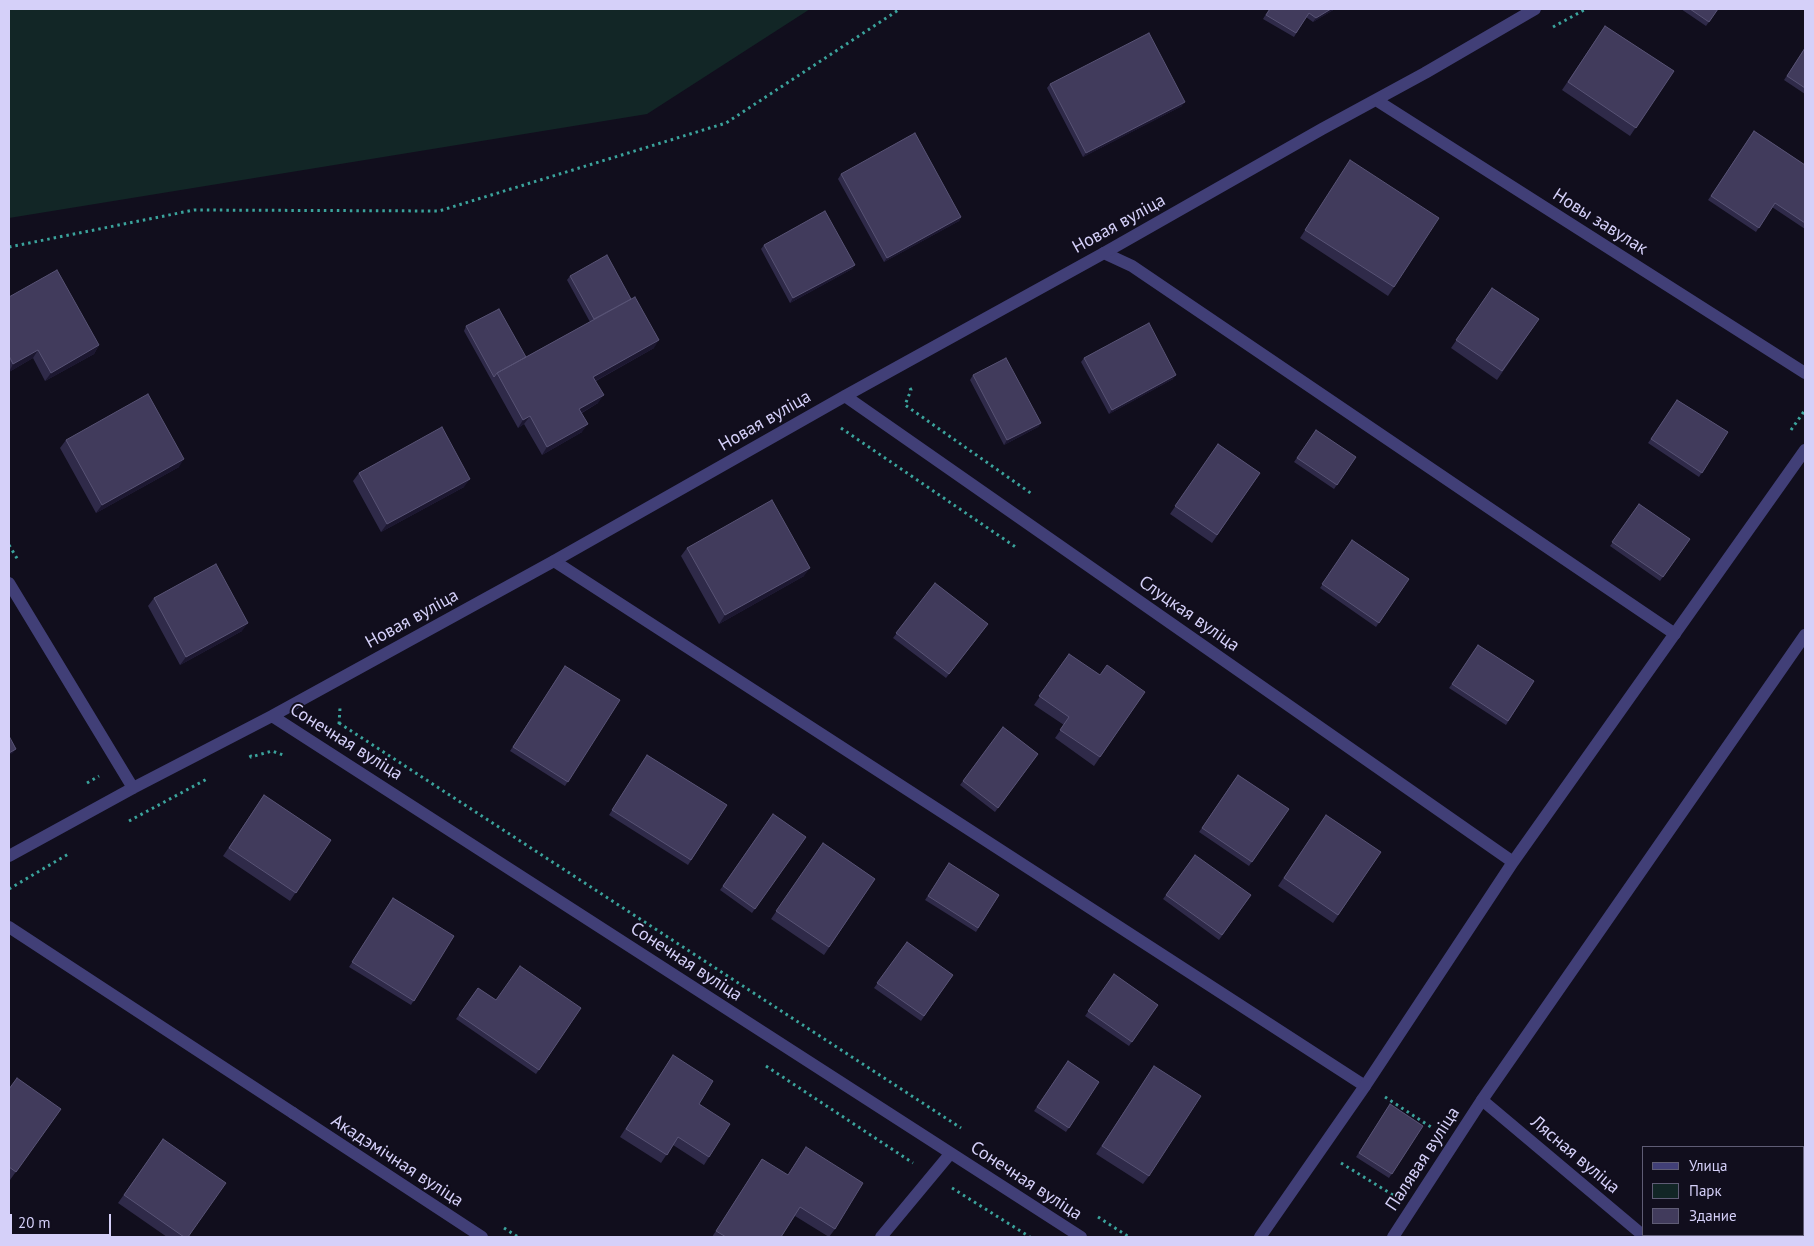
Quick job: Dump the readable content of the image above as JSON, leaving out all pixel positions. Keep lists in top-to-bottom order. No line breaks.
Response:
{"streets":{"street":["Новы завулак","Новая вуліца","Слуцкая вуліца","Сонечная вуліца","Лясная вуліца","Палявая вуліца","Акадэмічная вуліца"]},"crossings":[["Новы завулак","Новая вуліца"],["Новая вуліца","Слуцкая вуліца"],["Новая вуліца","Сонечная вуліца"],["Лясная вуліца","Палявая вуліца"]],"legend":["Улица","Парк","Здание"],"scale_bar":"20 m"}
